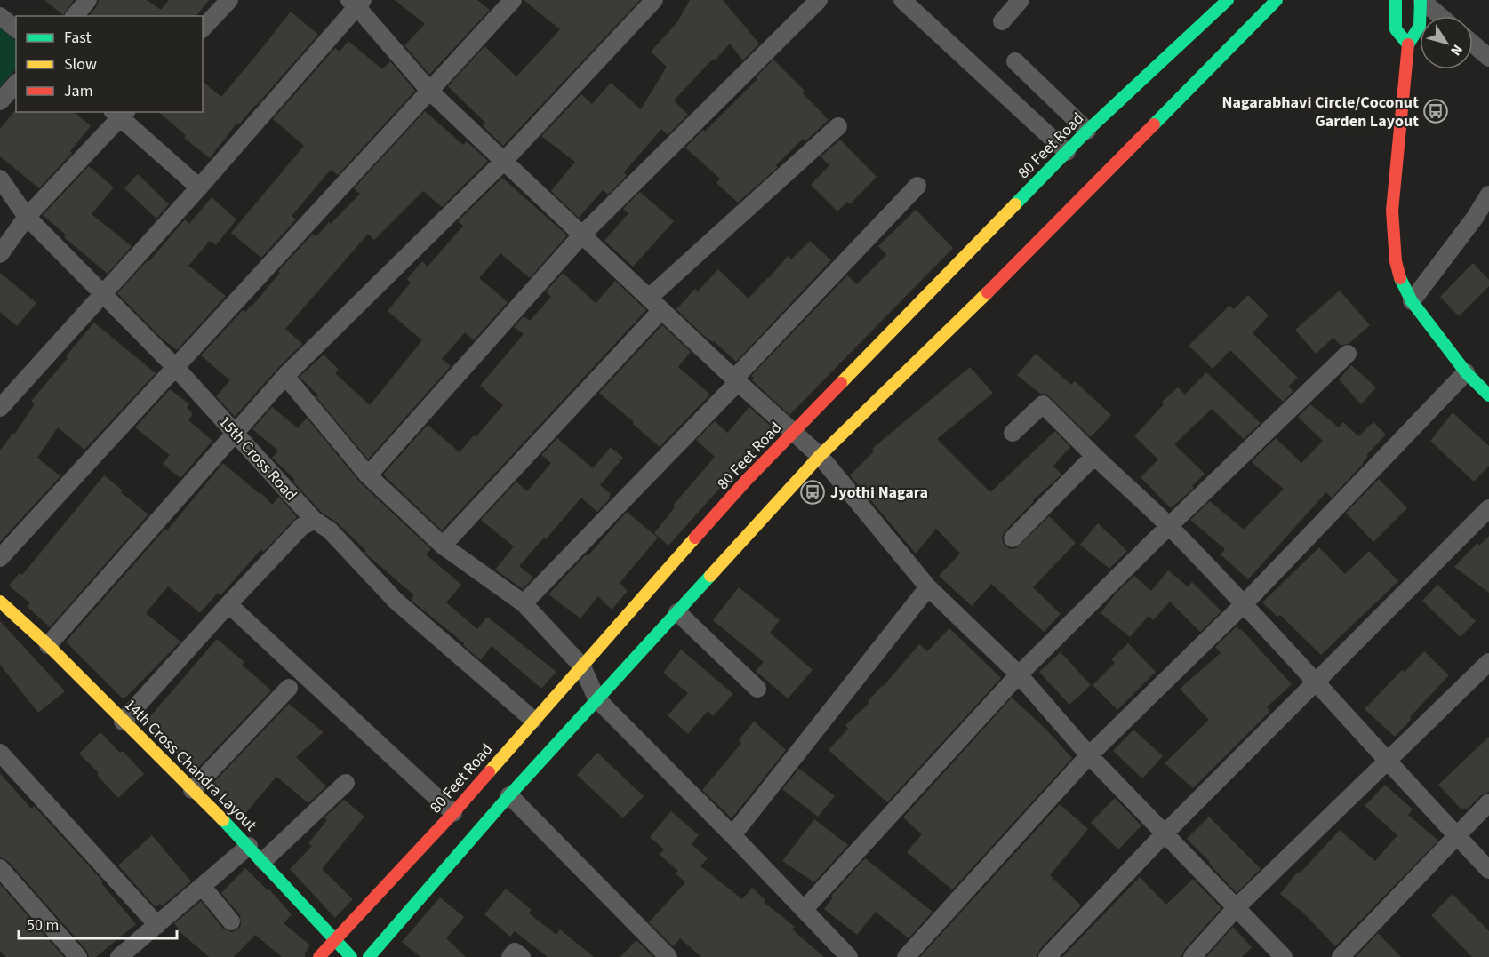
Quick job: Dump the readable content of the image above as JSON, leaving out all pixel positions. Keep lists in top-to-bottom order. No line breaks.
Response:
{"streets":{"main road":["80 Feet Road","14th Cross Chandra Layout"],"street":["15th Cross Road"]},"crossings":[["80 Feet Road","15th Cross Road"],["80 Feet Road","14th Cross Chandra Layout"]],"places":{"bus stop":["Nagarabhavi Circle/Coconut Garden Layout","Jyothi Nagara"]},"legend":["Fast","Slow","Jam"],"scale_bar":"50 m","north":"bottom right"}
